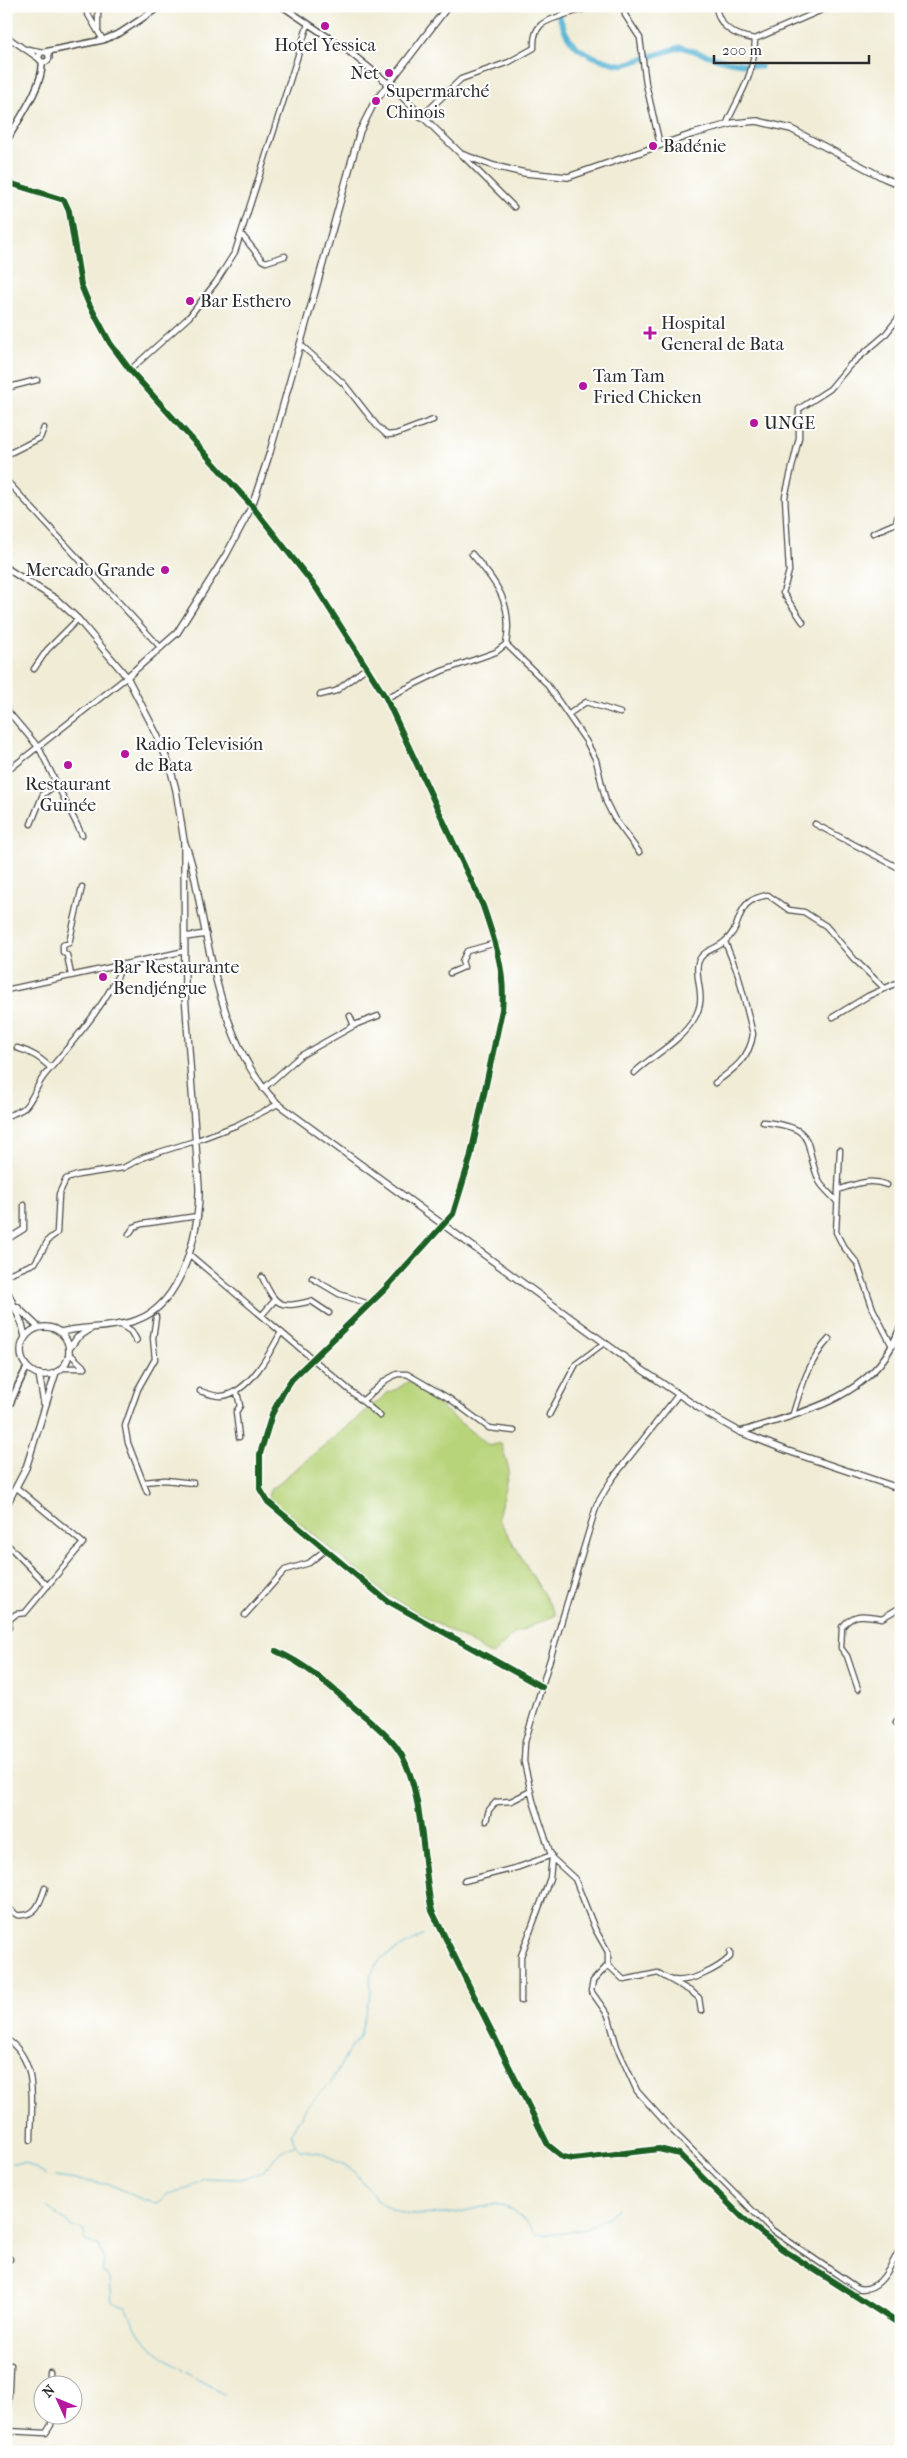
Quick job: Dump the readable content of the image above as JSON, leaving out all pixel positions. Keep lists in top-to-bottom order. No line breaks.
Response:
{"places":{"other":["Hotel Yessica","Net","Supermarché Chinois","Badénie","Bar Esthero","Tam Tam Fried Chicken","UNGE","Mercado Grande","Radio Televisión de Bata","Restaurant Guinée","Bar Restaurante Bendjéngue"],"health":["Hospital General de Bata"]},"scale_bar":"200 m","north":"top left"}
